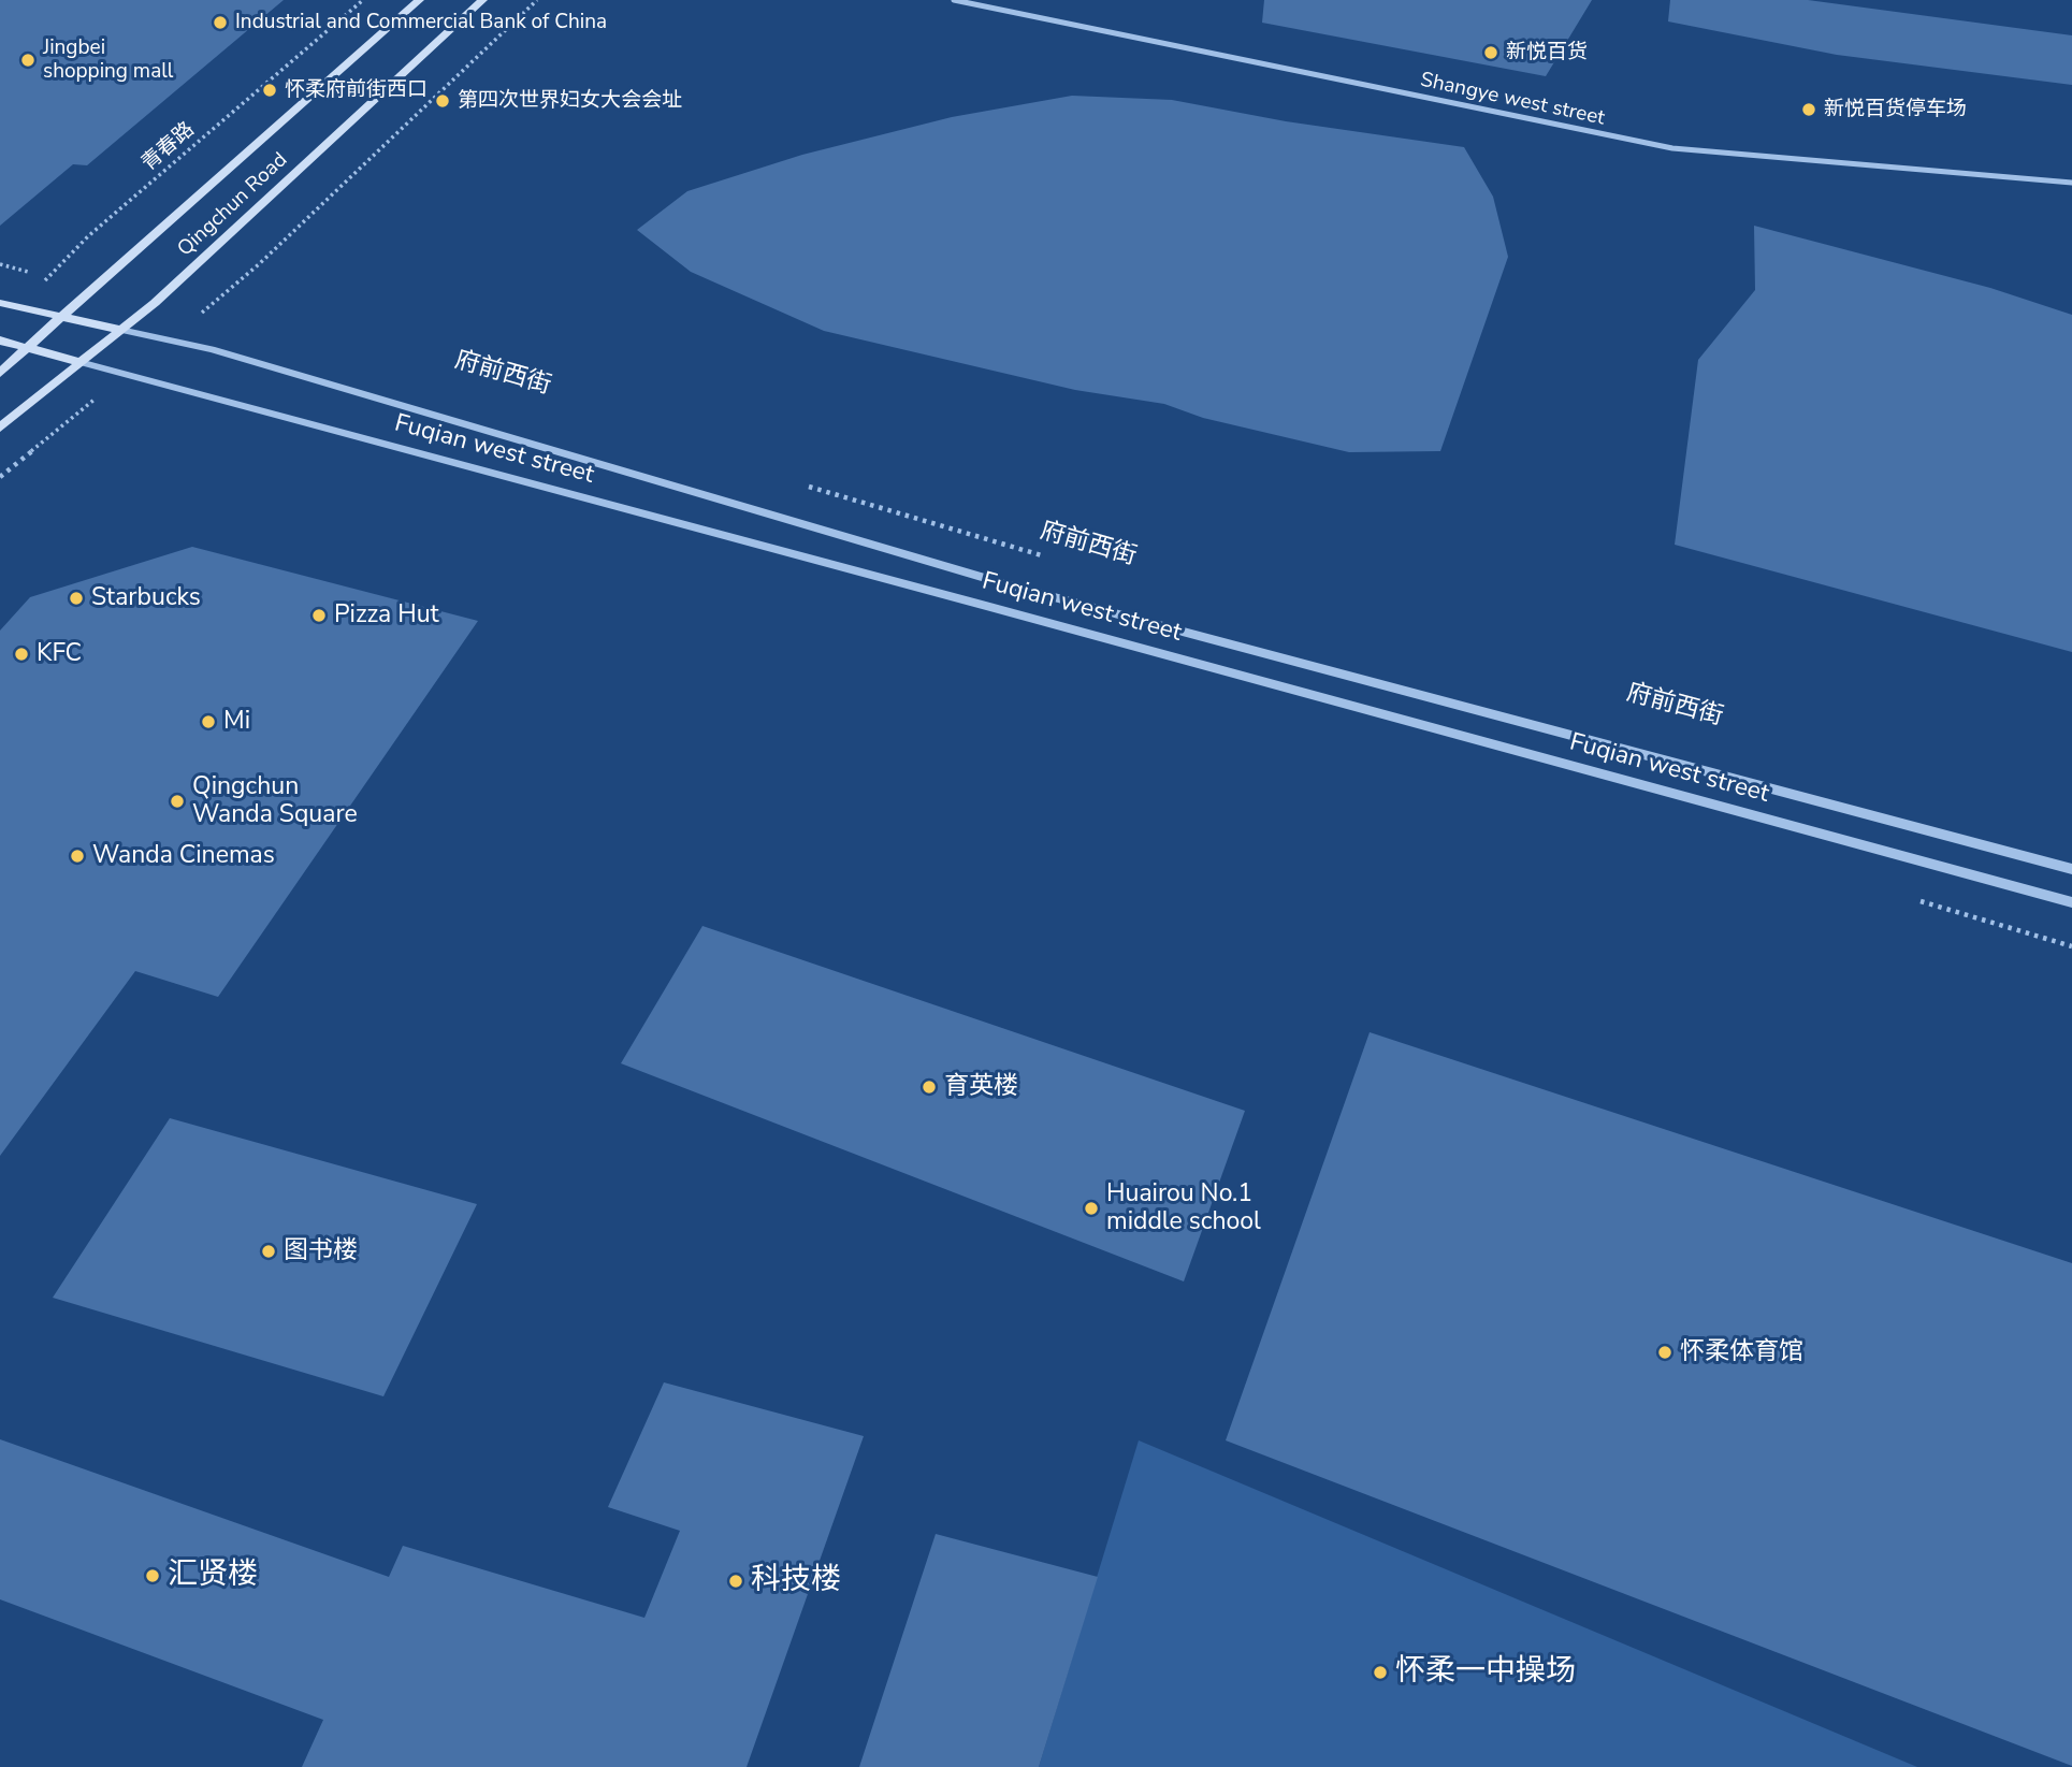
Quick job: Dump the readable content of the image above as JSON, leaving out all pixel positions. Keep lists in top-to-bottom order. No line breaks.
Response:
{"streets":{"main road":["Qingchun Road"],"street":["Shangye west street","Fuqian west street"],"path":["青春路","府前西街"]},"crossings":[["Qingchun Road","Fuqian west street"]],"places":["Industrial and Commercial Bank of China","新悦百货","Jingbei shopping mall","怀柔府前街西口","第四次世界妇女大会会址","新悦百货停车场","Starbucks","Pizza Hut","KFC","Mi","Qingchun Wanda Square","Wanda Cinemas","育英楼","Huairou No.1 middle school","图书楼","怀柔体育馆","汇贤楼","科技楼","怀柔一中操场"]}
